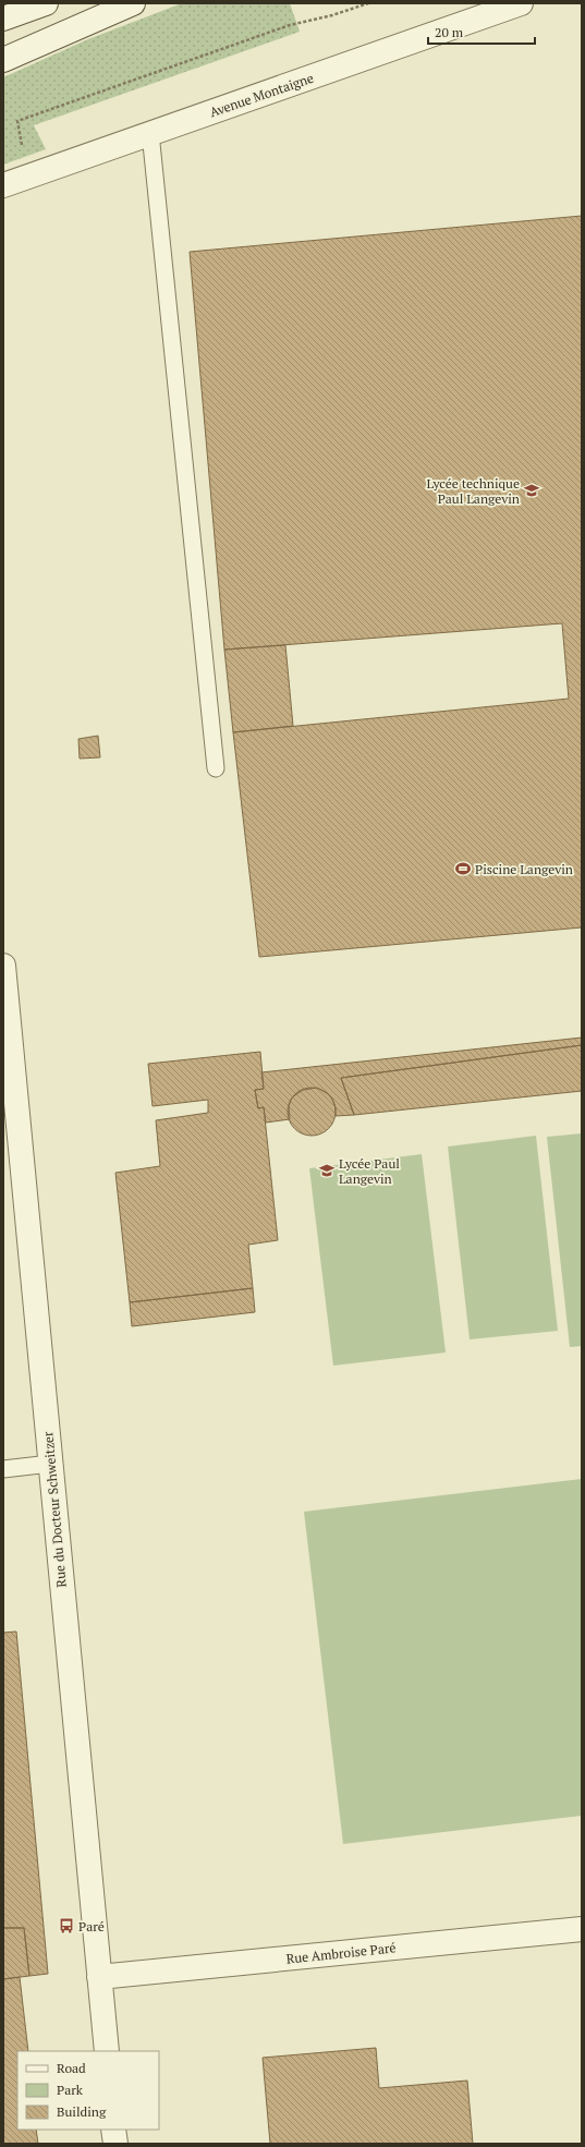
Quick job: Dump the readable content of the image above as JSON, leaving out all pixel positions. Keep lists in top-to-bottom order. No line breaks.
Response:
{"streets":{"street":["Avenue Montaigne","Rue du Docteur Schweitzer","Rue Ambroise Paré"]},"crossings":[["Rue du Docteur Schweitzer","Rue Ambroise Paré"]],"places":{"school or university":["Lycée technique Paul Langevin","Lycée Paul Langevin"],"sports":["Piscine Langevin"],"bus stop":["Paré"]},"legend":["Road","Park","Building"],"scale_bar":"20 m"}
